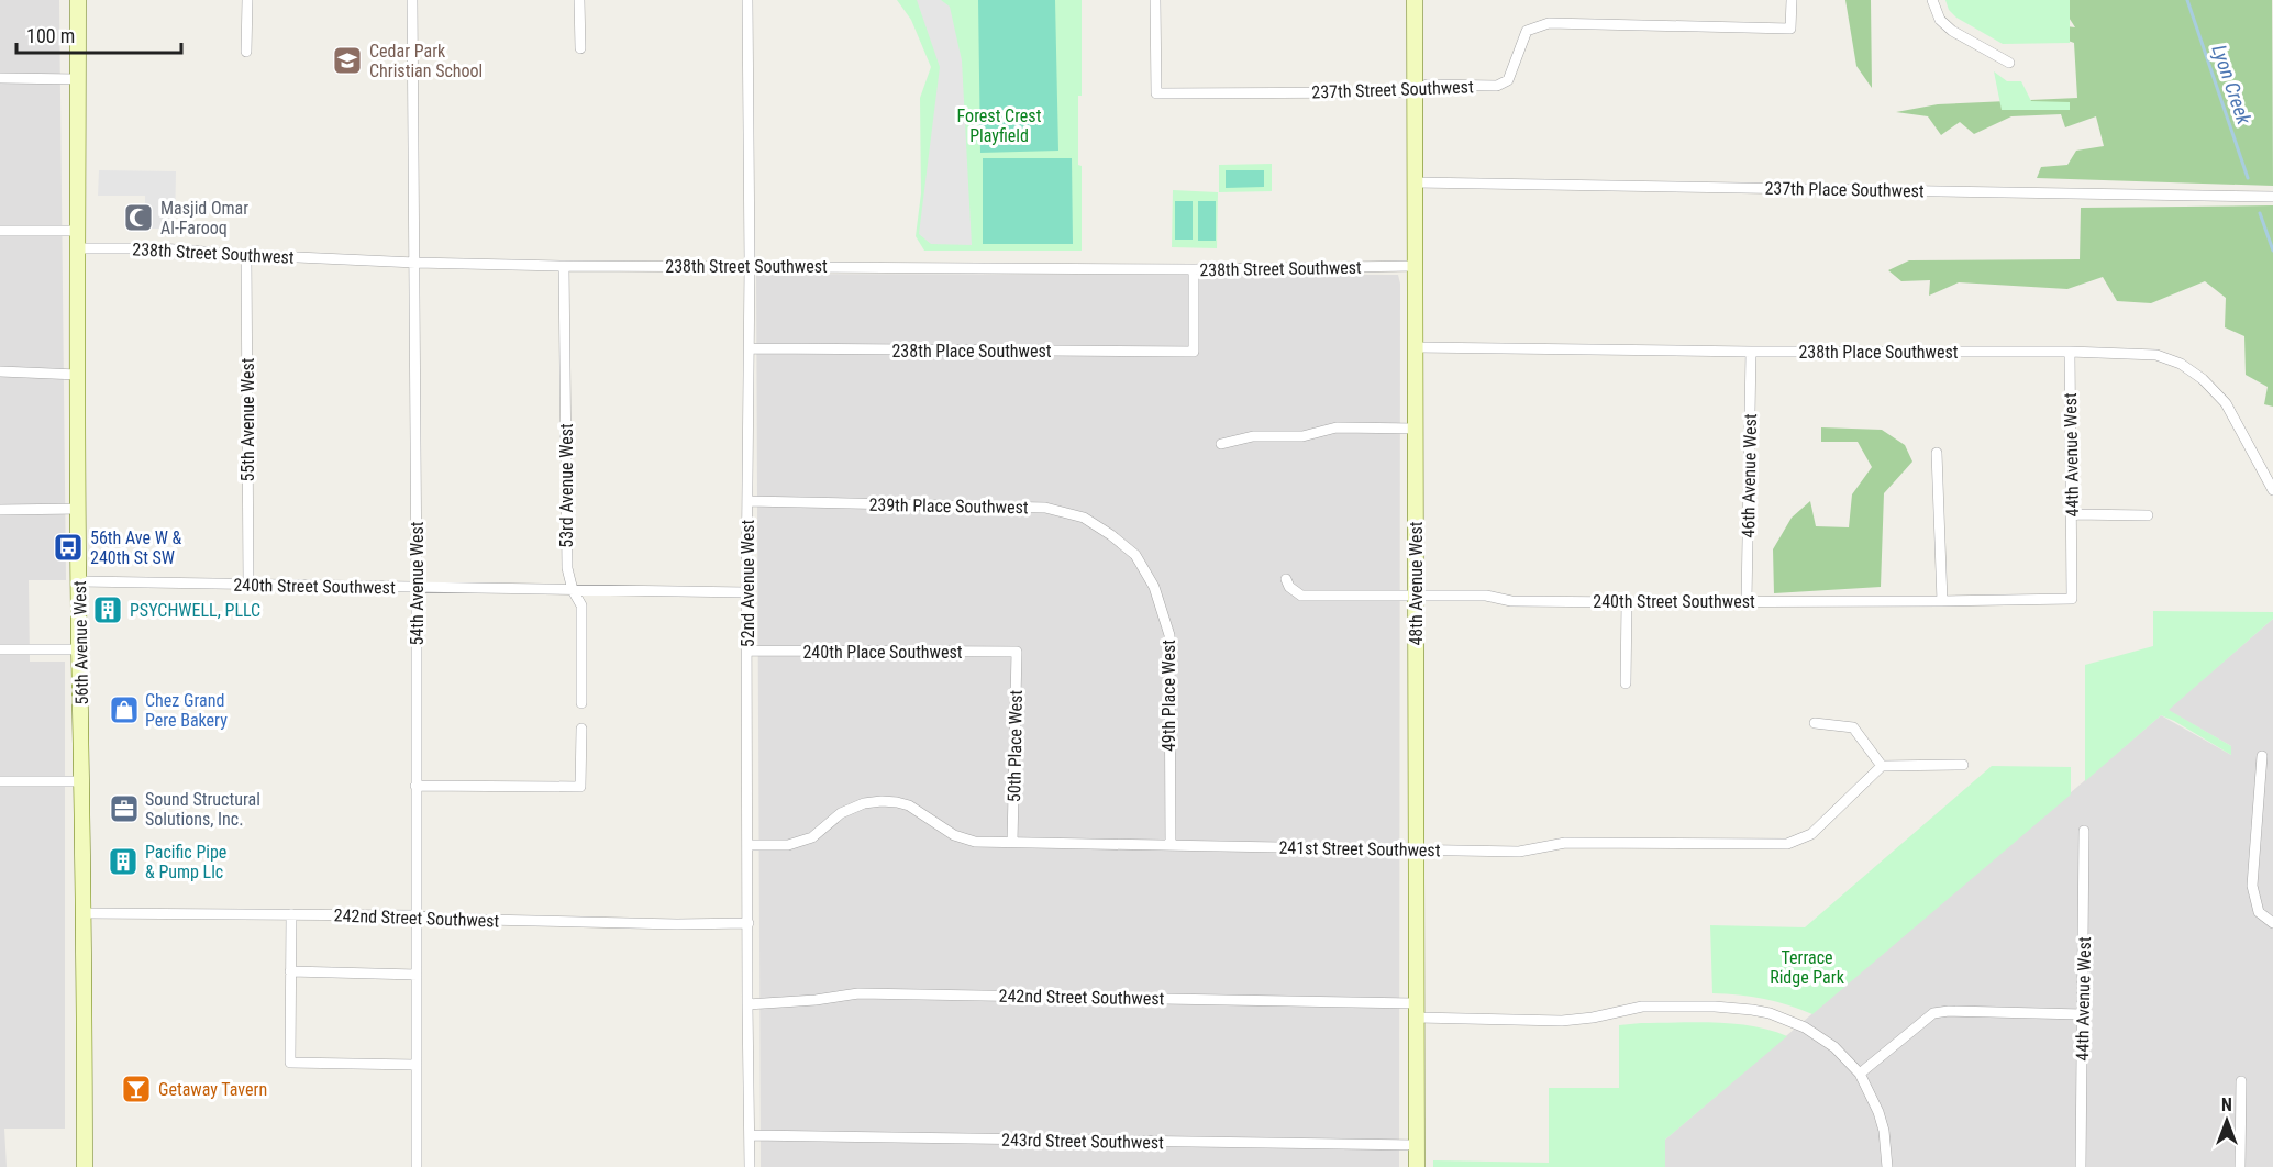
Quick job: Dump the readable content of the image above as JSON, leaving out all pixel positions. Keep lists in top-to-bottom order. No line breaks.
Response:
{"streets":{"main road":["48th Avenue West","56th Avenue West"],"street":["237th Street Southwest","237th Place Southwest","238th Street Southwest","238th Place Southwest","55th Avenue West","44th Avenue West","46th Avenue West","53rd Avenue West","239th Place Southwest","54th Avenue West","52nd Avenue West","240th Street Southwest","240th Place Southwest","49th Place West","50th Place West","241st Street Southwest","242nd Street Southwest","243rd Street Southwest"]},"crossings":[["237th Street Southwest","48th Avenue West"],["237th Place Southwest","48th Avenue West"],["238th Street Southwest","238th Place Southwest"],["238th Street Southwest","55th Avenue West"],["238th Street Southwest","53rd Avenue West"],["238th Street Southwest","54th Avenue West"],["238th Street Southwest","52nd Avenue West"],["238th Street Southwest","48th Avenue West"],["238th Street Southwest","56th Avenue West"],["238th Place Southwest","44th Avenue West"],["238th Place Southwest","46th Avenue West"],["238th Place Southwest","52nd Avenue West"],["238th Place Southwest","48th Avenue West"],["55th Avenue West","240th Street Southwest"],["44th Avenue West","240th Street Southwest"],["46th Avenue West","240th Street Southwest"],["53rd Avenue West","240th Street Southwest"],["239th Place Southwest","52nd Avenue West"],["239th Place Southwest","49th Place West"],["54th Avenue West","240th Street Southwest"],["54th Avenue West","242nd Street Southwest"],["52nd Avenue West","240th Street Southwest"],["52nd Avenue West","240th Place Southwest"],["52nd Avenue West","241st Street Southwest"],["52nd Avenue West","242nd Street Southwest"],["52nd Avenue West","243rd Street Southwest"],["48th Avenue West","240th Street Southwest"],["48th Avenue West","241st Street Southwest"],["48th Avenue West","242nd Street Southwest"],["48th Avenue West","243rd Street Southwest"],["240th Street Southwest","56th Avenue West"],["56th Avenue West","242nd Street Southwest"],["240th Place Southwest","50th Place West"],["49th Place West","241st Street Southwest"],["50th Place West","241st Street Southwest"]],"water":["Lyon Creek"],"parks":["Forest Crest Playfield","Terrace Ridge Park"],"places":{"school or university":["Cedar Park Christian School"],"mosque":["Masjid Omar Al-Farooq"],"bus stop":["56th Ave W & 240th St SW"],"building":["PSYCHWELL, PLLC","Pacific Pipe & Pump Llc"],"shop":["Chez Grand Pere Bakery"],"office":["Sound Structural Solutions, Inc."],"bar":["Getaway Tavern"]},"scale_bar":"100 m","north":"top"}
